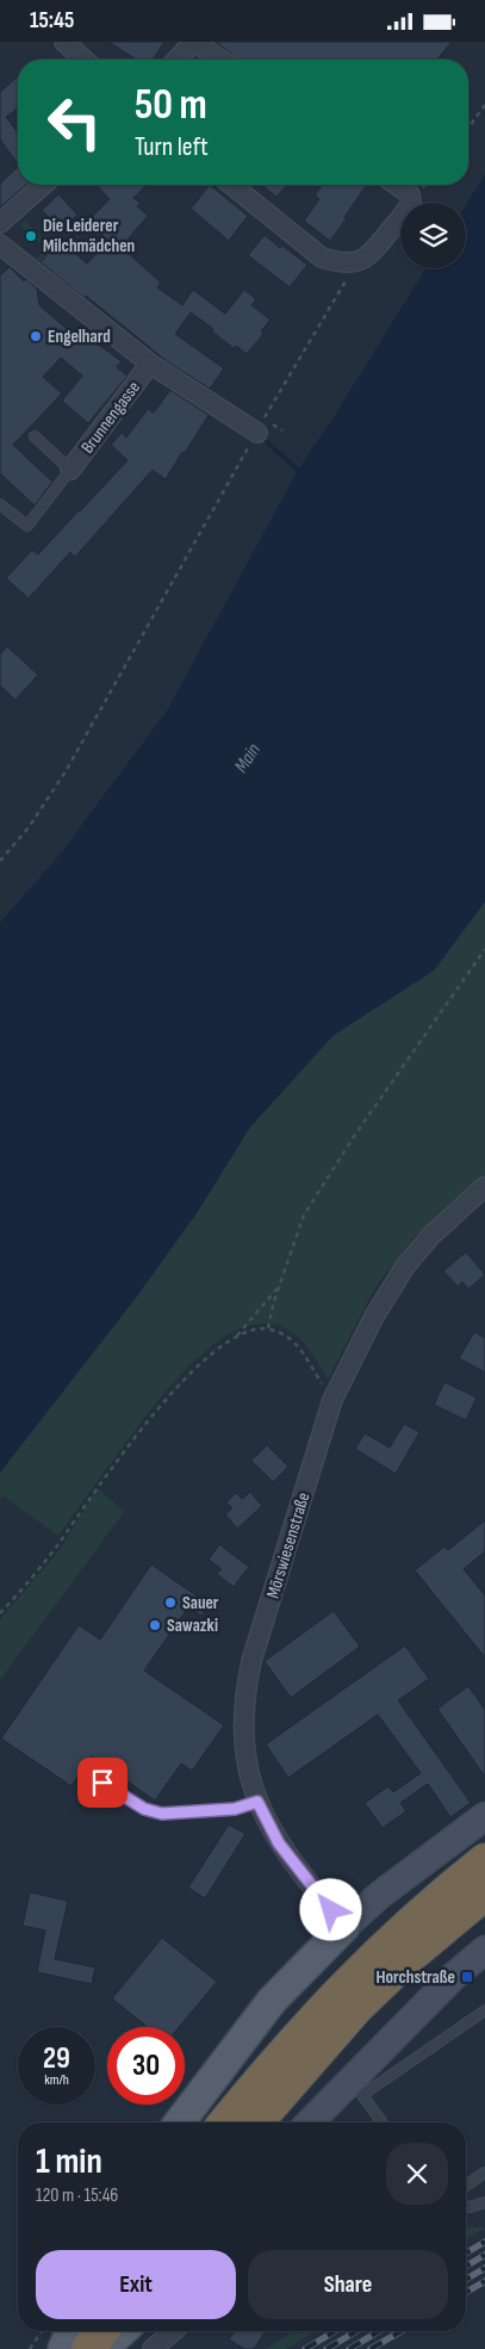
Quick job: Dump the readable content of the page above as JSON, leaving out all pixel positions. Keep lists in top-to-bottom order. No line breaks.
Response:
{"streets":{"street":["Brunnengasse","Mörswiesenstraße"]},"water":["Main"],"places":{"other":["Die Leiderer Milchmädchen","Engelhard","Sauer","Sawazki"],"transit":["Horchstraße"]},"page":{"status":"15:45","turn":["50 m","Turn left"],"speed":"29 km/h","limit":"30","heading":["1 min","120 m · 15:46"],"buttons":["Exit","Share"]}}
